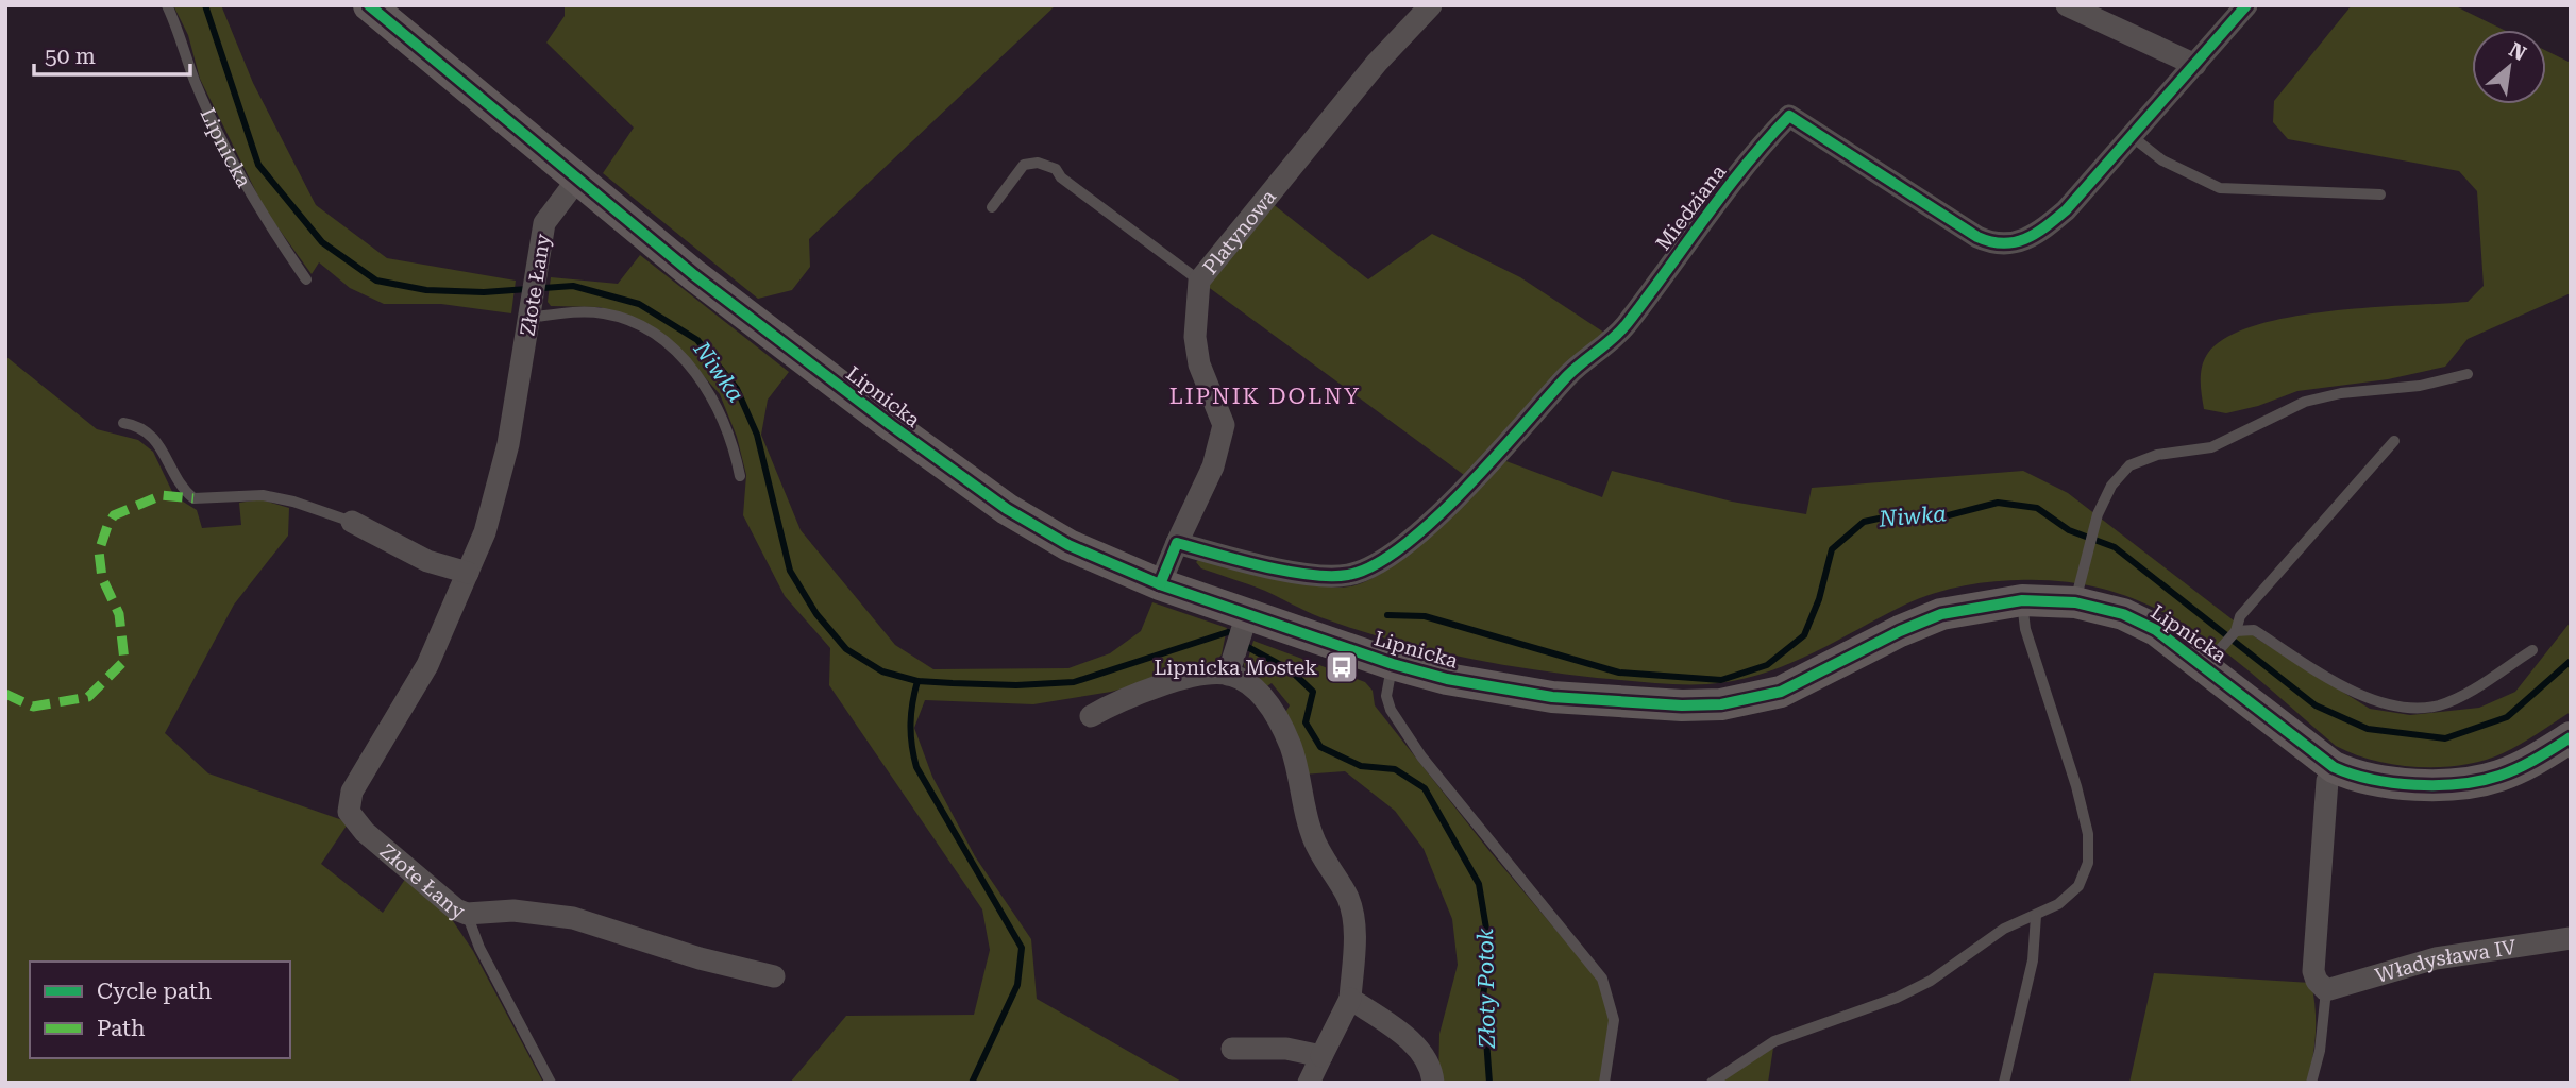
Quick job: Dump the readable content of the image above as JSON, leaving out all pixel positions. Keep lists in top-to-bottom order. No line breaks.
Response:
{"streets":{"street":["Lipnicka","Miedziana","Platynowa","Złote Łany","Władysława IV"]},"crossings":[["Lipnicka","Złote Łany"],["Miedziana","Platynowa"]],"districts":["LIPNIK DOLNY"],"water":["Niwka","Złoty Potok"],"places":{"bus stop":["Lipnicka Mostek"]},"legend":["Cycle path","Path"],"scale_bar":"50 m","north":"top right"}
